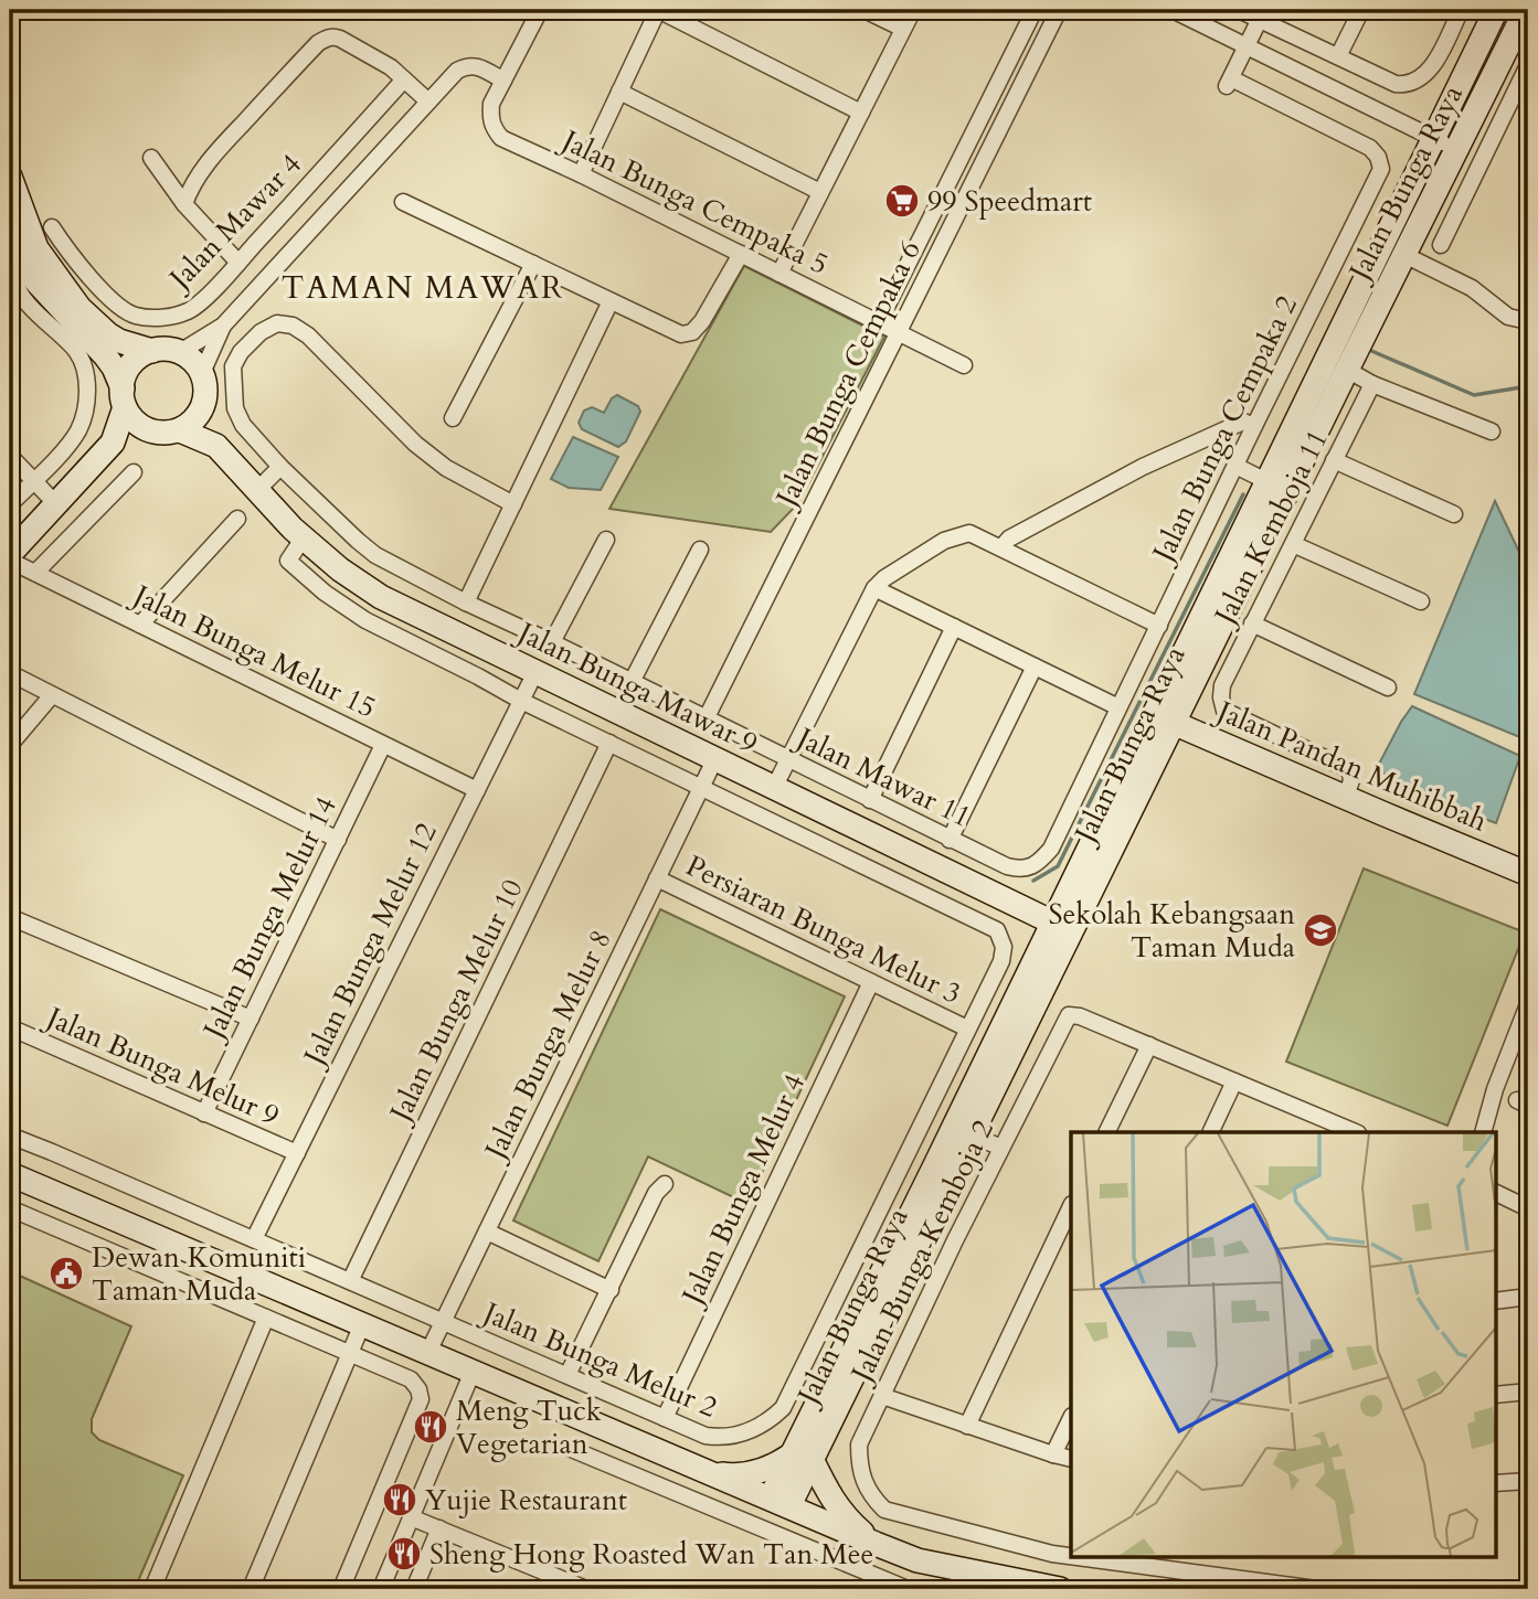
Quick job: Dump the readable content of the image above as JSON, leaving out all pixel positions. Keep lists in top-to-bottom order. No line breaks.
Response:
{"streets":{"street":["Jalan Bunga Raya","Jalan Bunga Cempaka 5","Jalan Mawar 4","Jalan Bunga Cempaka 6","Jalan Bunga Cempaka 2","Jalan Kemboja 11","Jalan Bunga Melur 15","Jalan Bunga Mawar 9","Jalan Pandan Muhibbah","Jalan Mawar 11","Jalan Bunga Melur 14","Persiaran Bunga Melur 3","Jalan Bunga Melur 12","Jalan Bunga Melur 10","Jalan Bunga Melur 8","Jalan Bunga Melur 9","Jalan Bunga Melur 4","Jalan Bunga Kemboja 2","Jalan Bunga Melur 2"]},"crossings":[["Jalan Bunga Raya","Jalan Kemboja 11"],["Jalan Bunga Raya","Jalan Bunga Mawar 9"],["Jalan Bunga Raya","Jalan Pandan Muhibbah"],["Jalan Bunga Cempaka 5","Jalan Bunga Cempaka 6"],["Jalan Bunga Cempaka 6","Jalan Mawar 11"],["Jalan Bunga Cempaka 2","Jalan Mawar 11"],["Jalan Kemboja 11","Jalan Pandan Muhibbah"],["Jalan Bunga Melur 15","Jalan Bunga Melur 14"],["Jalan Bunga Melur 15","Jalan Bunga Melur 12"],["Jalan Bunga Mawar 9","Jalan Bunga Melur 12"],["Jalan Bunga Mawar 9","Jalan Bunga Melur 8"],["Jalan Bunga Melur 14","Jalan Bunga Melur 9"],["Persiaran Bunga Melur 3","Jalan Bunga Melur 8"],["Persiaran Bunga Melur 3","Jalan Bunga Melur 4"],["Persiaran Bunga Melur 3","Jalan Bunga Melur 2"],["Jalan Bunga Melur 12","Jalan Bunga Melur 9"],["Jalan Bunga Melur 12","Jalan Bunga Melur 2"],["Jalan Bunga Melur 10","Jalan Bunga Melur 2"],["Jalan Bunga Melur 8","Jalan Bunga Melur 2"],["Jalan Bunga Melur 4","Jalan Bunga Melur 2"]],"districts":["TAMAN MAWAR"],"places":{"supermarket":["99 Speedmart"],"school or university":["Sekolah Kebangsaan Taman Muda"],"public building":["Dewan Komuniti Taman Muda"],"restaurant":["Meng Tuck Vegetarian","Yujie Restaurant","Sheng Hong Roasted Wan Tan Mee"]}}
